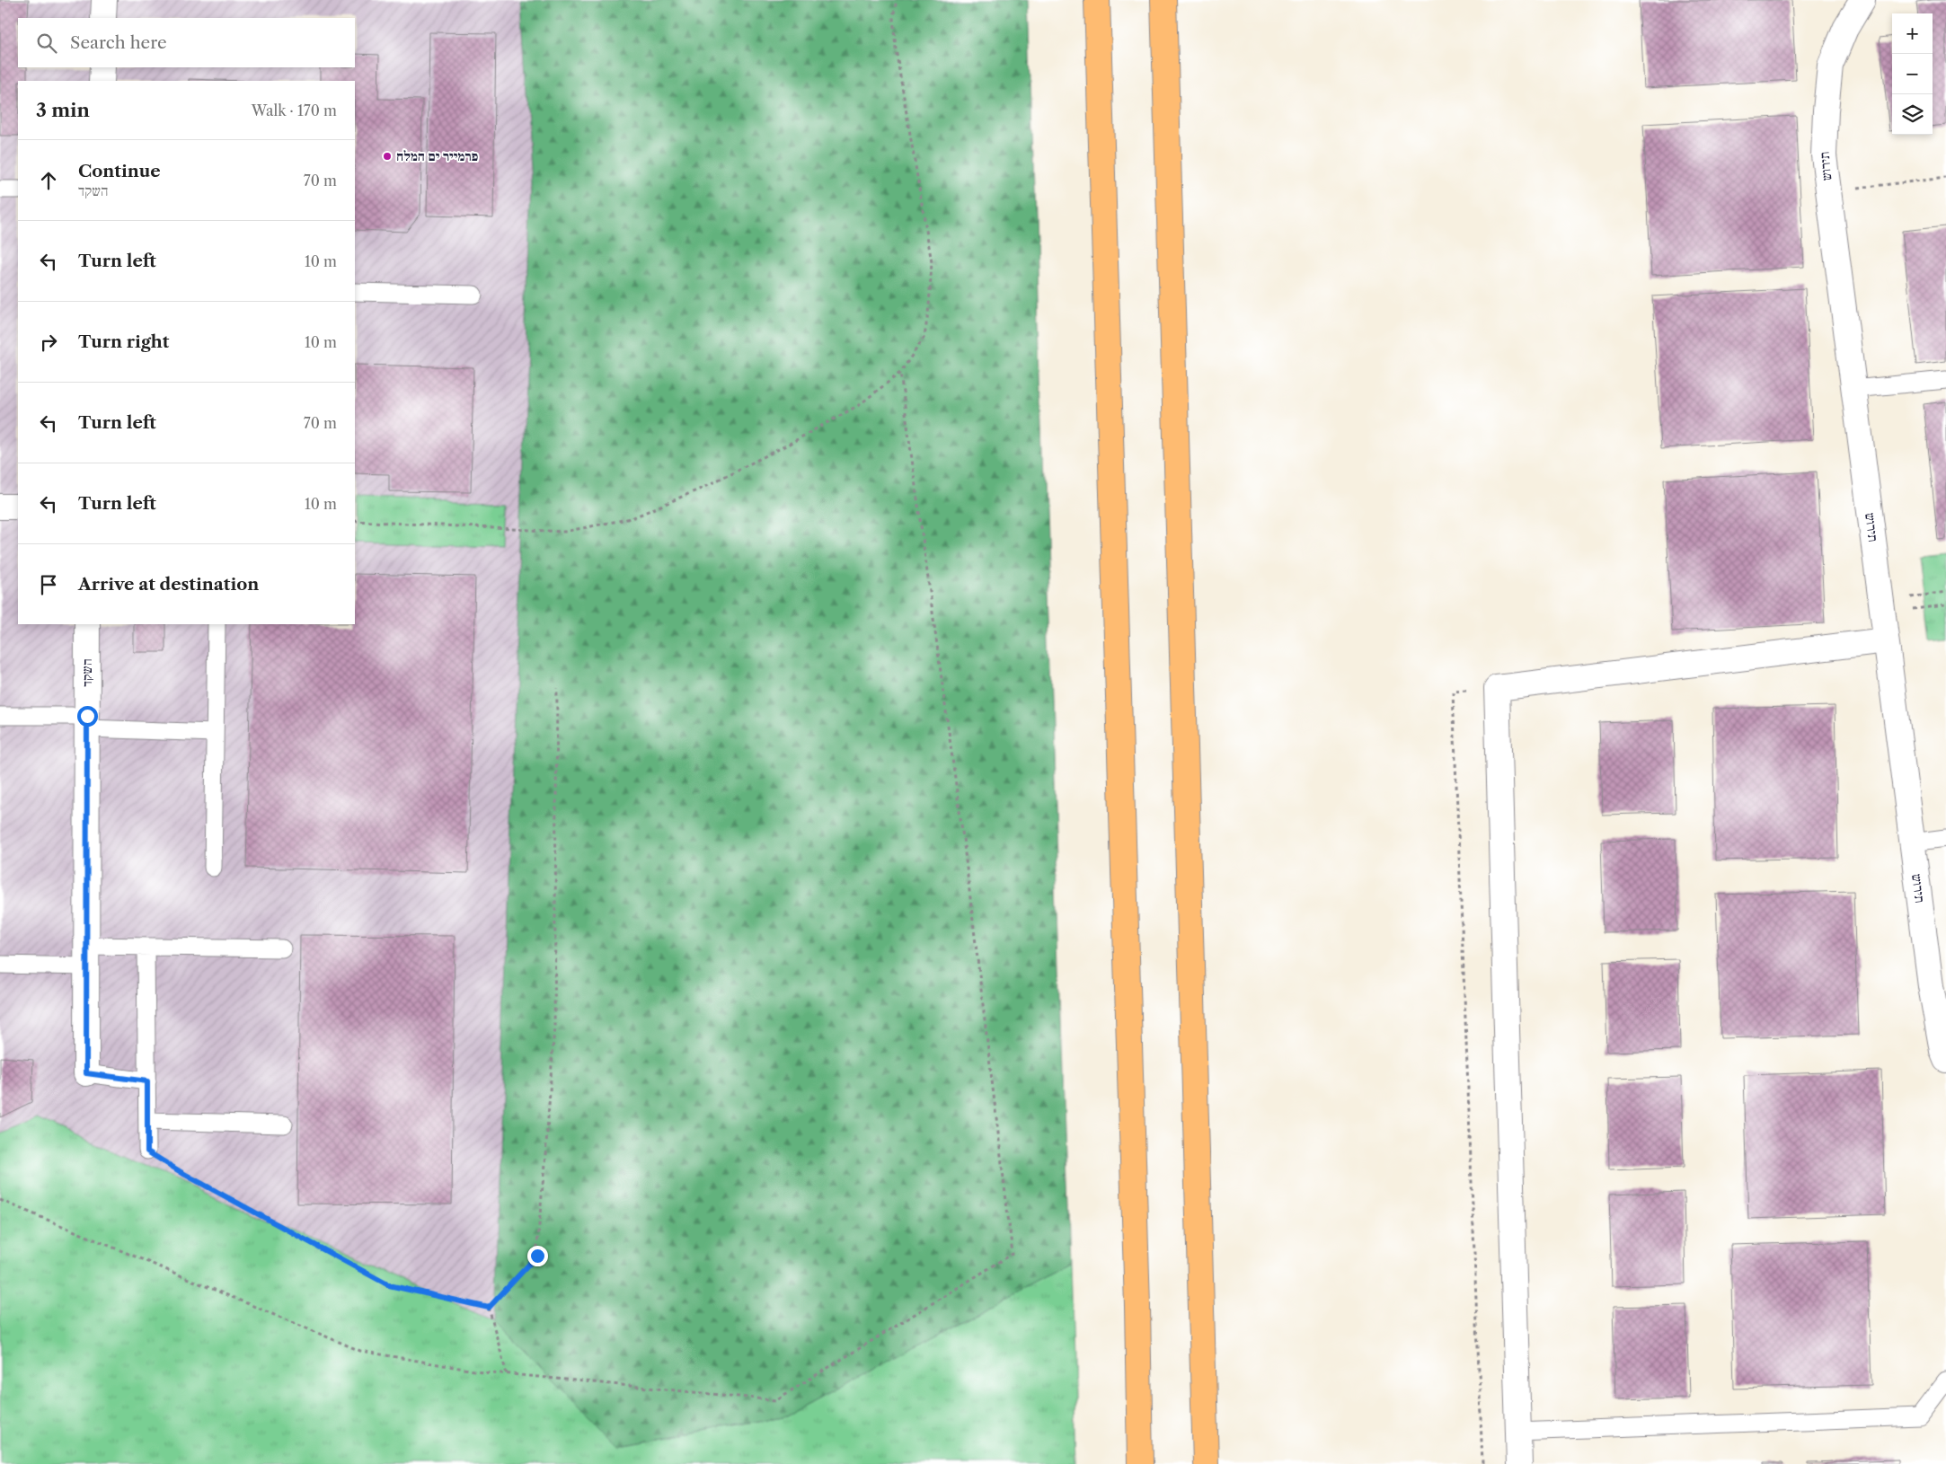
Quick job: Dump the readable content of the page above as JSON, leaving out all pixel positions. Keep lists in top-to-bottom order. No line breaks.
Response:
{"streets":{"street":["תירוש","השקד"]},"places":["פרמייר ים המלח"],"page":{"map_buttons":["+","−"],"search":"Search here","heading":["3 min","Walk · 170 m"],"list":[["Continue","השקד","70 m"],["Turn left","10 m"],["Turn right","10 m"],["Turn left","70 m"],["Turn left","10 m"],"Arrive at destination"]}}
